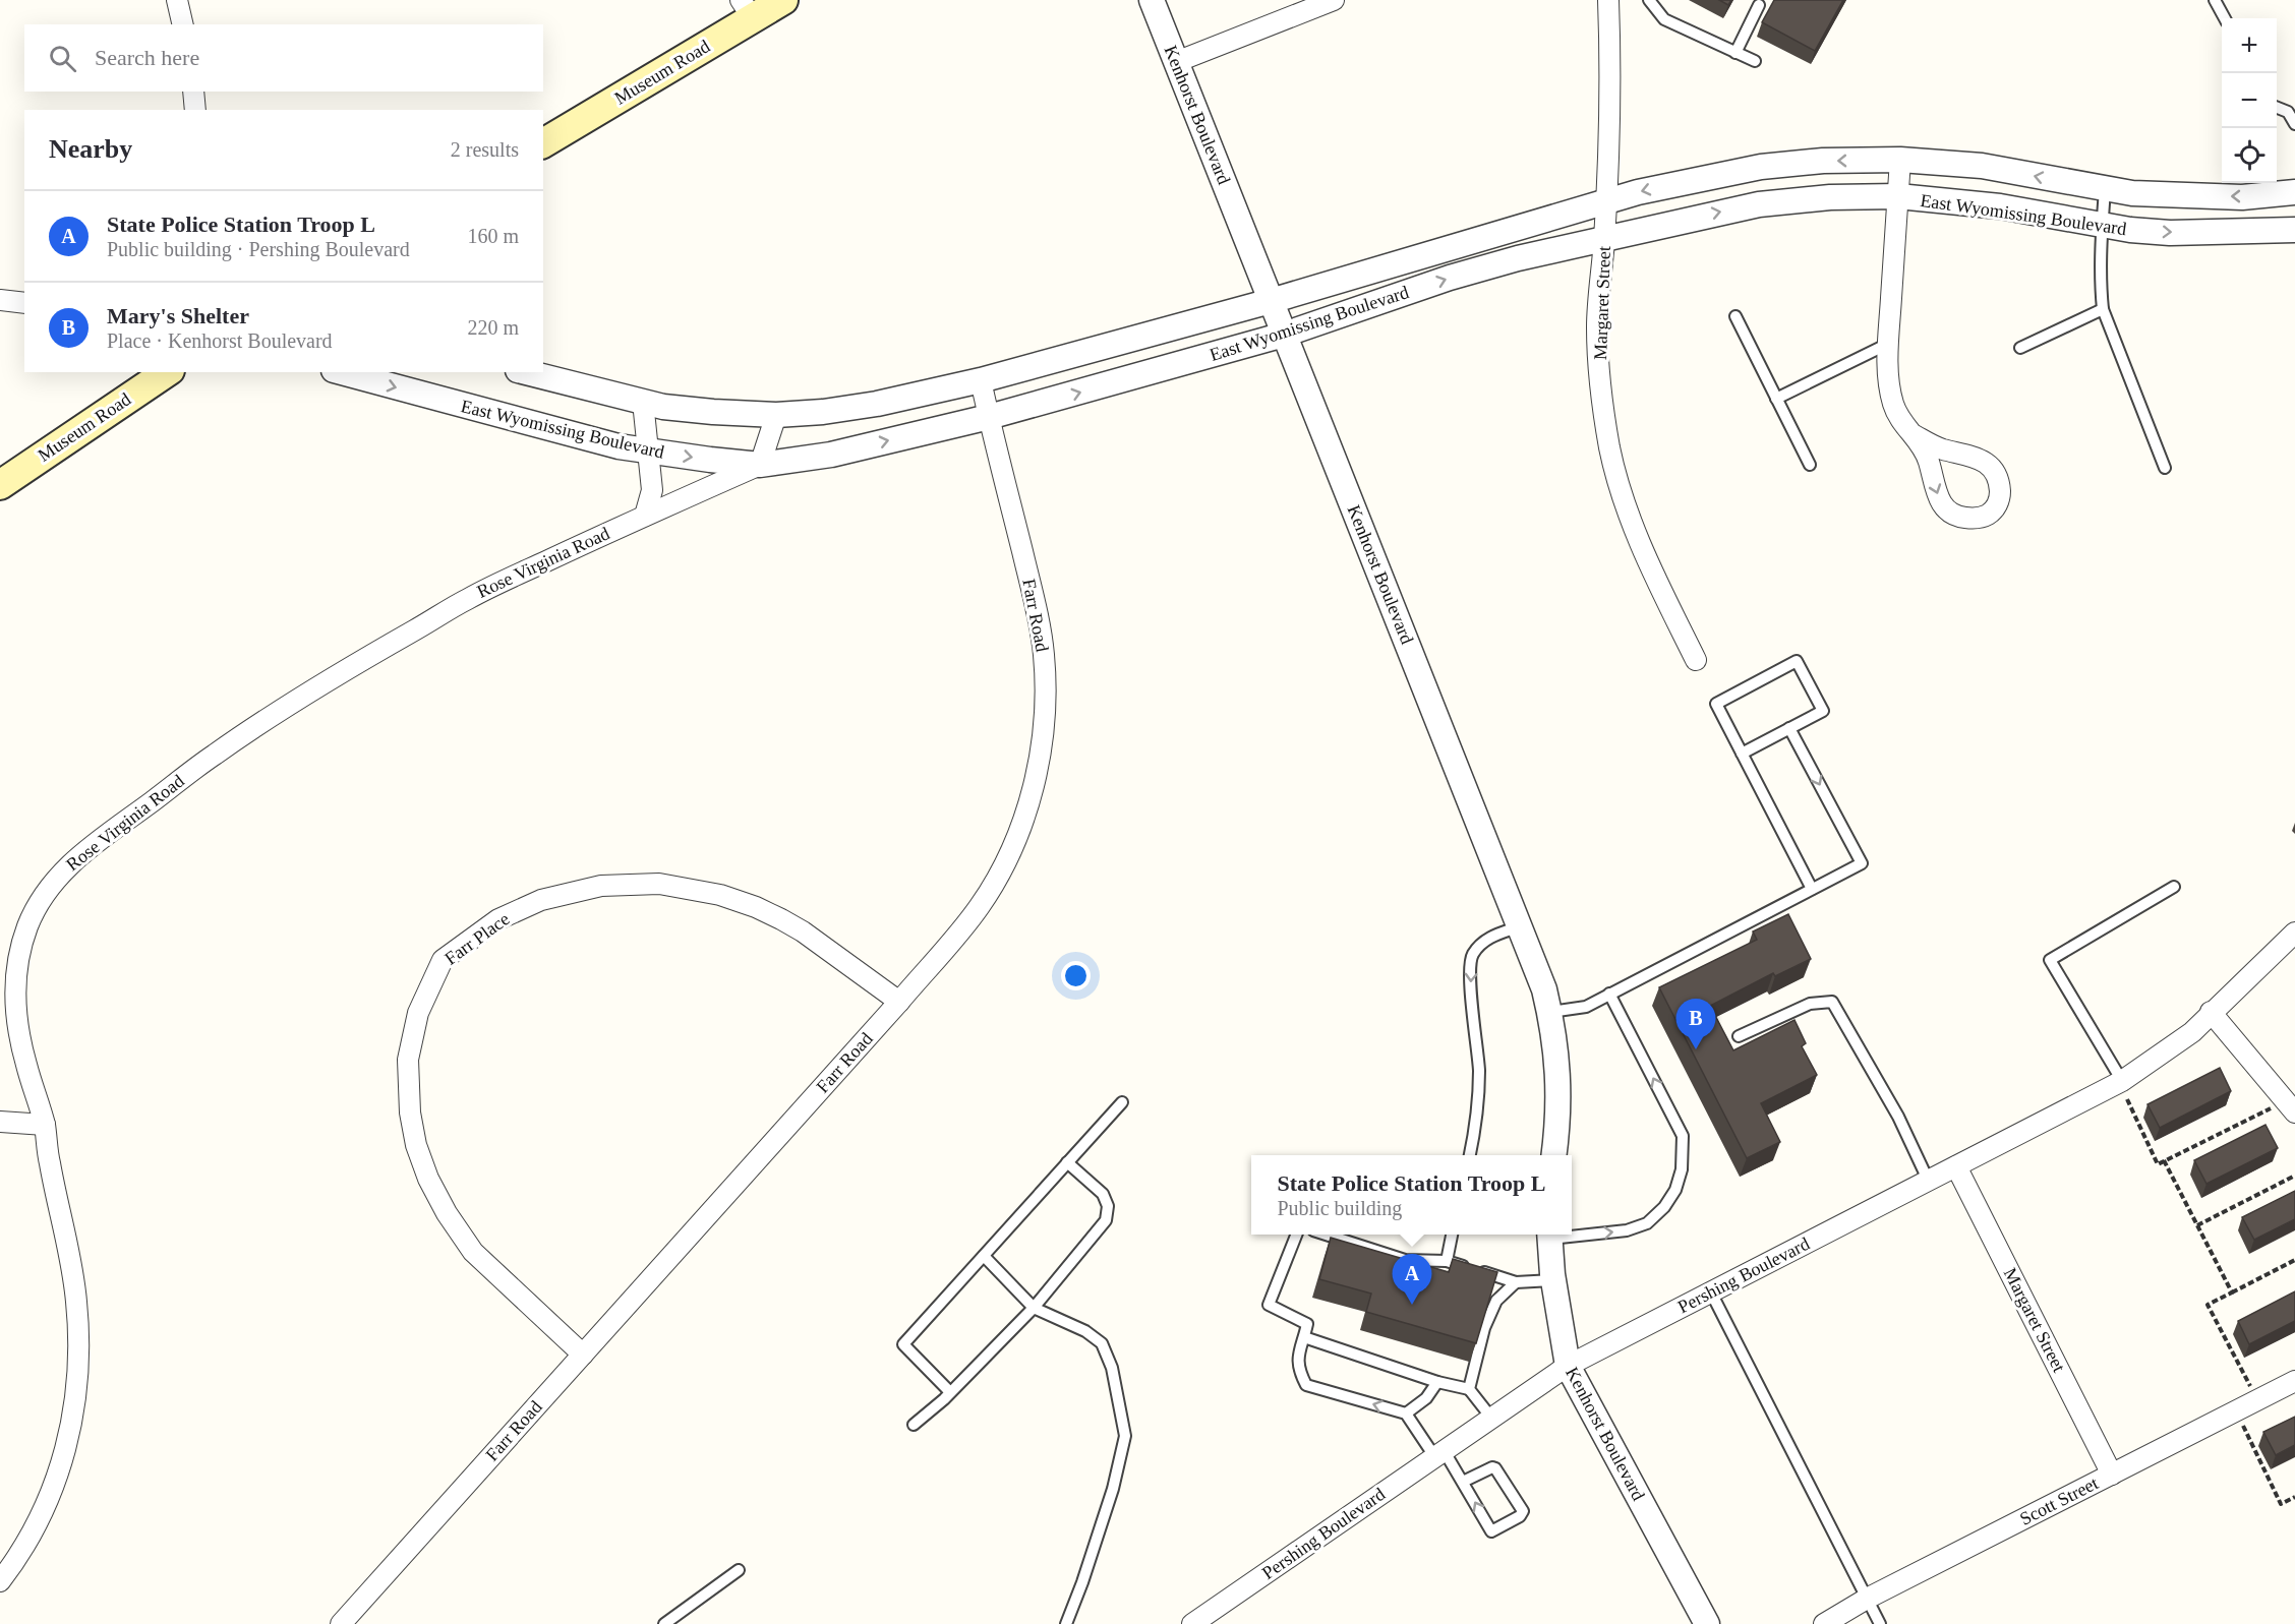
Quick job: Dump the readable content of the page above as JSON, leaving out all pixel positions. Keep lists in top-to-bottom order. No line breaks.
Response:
{"streets":{"main road":["Museum Road"],"street":["Kenhorst Boulevard","East Wyomissing Boulevard","Margaret Street","Rose Virginia Road","Farr Road","Farr Place","Pershing Boulevard","Scott Street"]},"crossings":[["Kenhorst Boulevard","East Wyomissing Boulevard"],["Kenhorst Boulevard","Pershing Boulevard"],["East Wyomissing Boulevard","Margaret Street"],["East Wyomissing Boulevard","Rose Virginia Road"],["East Wyomissing Boulevard","Farr Road"],["Margaret Street","Pershing Boulevard"],["Margaret Street","Scott Street"],["Farr Road","Farr Place"]],"page":{"map_buttons":["+","−"],"search":"Search here","heading":["Nearby","2 results"],"list":[{"mark":"A","name":"State Police Station Troop L","note":"Public building · Pershing Boulevard","value":"160 m"},{"mark":"B","name":"Mary's Shelter","note":"Place · Kenhorst Boulevard","value":"220 m"}],"pins":["B","A"],"popup":["State Police Station Troop L","Public building"]}}
